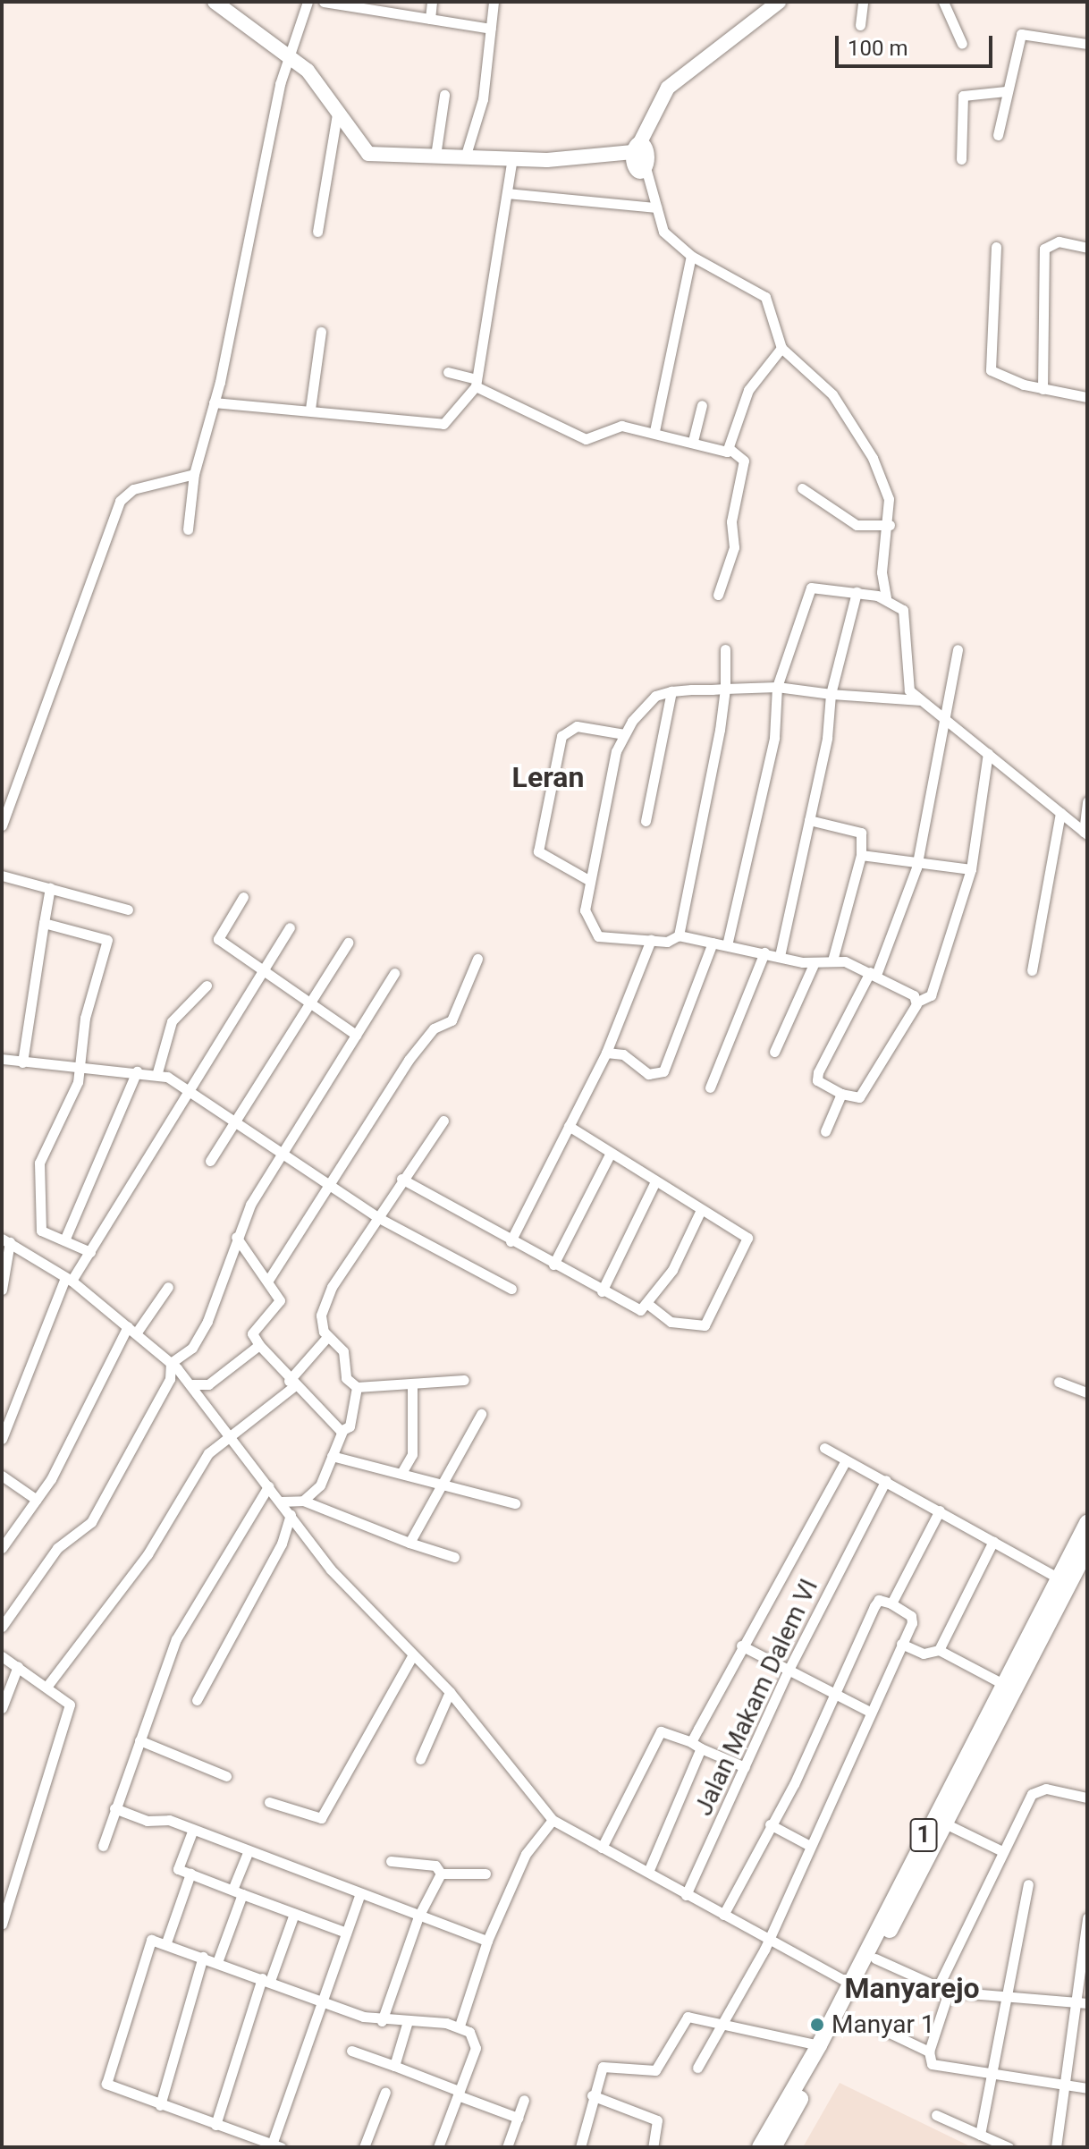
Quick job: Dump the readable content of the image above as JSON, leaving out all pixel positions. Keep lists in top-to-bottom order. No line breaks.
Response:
{"streets":{"highway":["1"],"street":["Jalan Makam Dalem VI"]},"districts":["Leran","Manyarejo"],"places":["Manyar 1"],"scale_bar":"100 m"}
